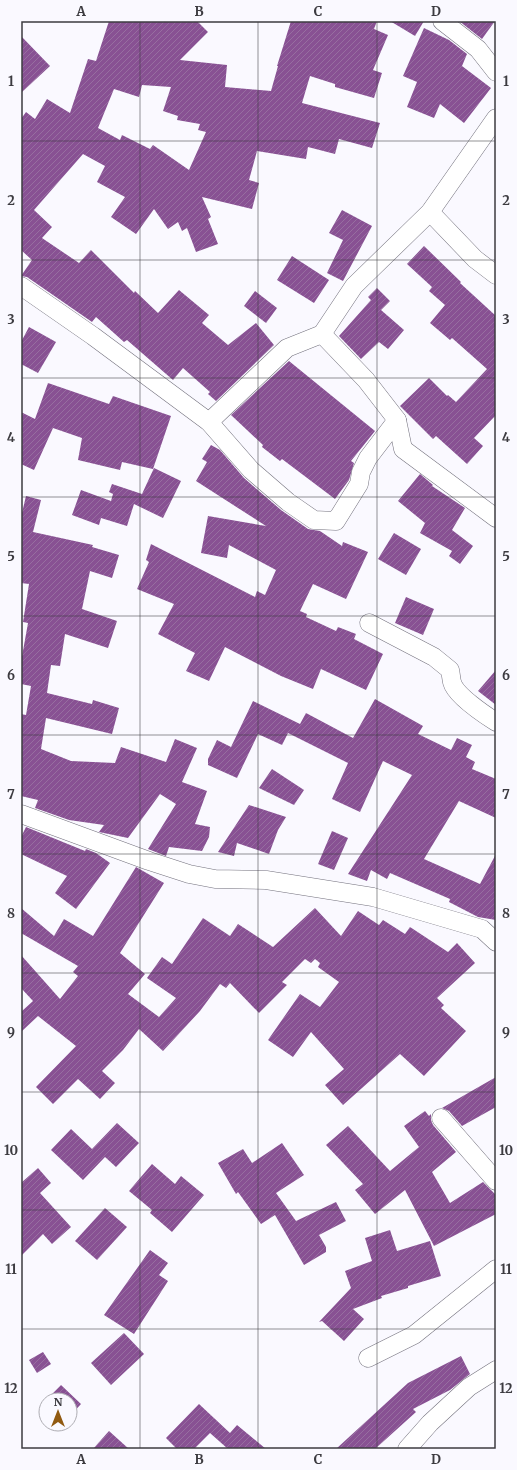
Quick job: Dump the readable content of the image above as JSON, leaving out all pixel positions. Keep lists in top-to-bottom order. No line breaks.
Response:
{"north":"top","grid":{"columns":["A","B","C","D"],"rows":["1","2","3","4","5","6","7","8","9","10","11","12"]}}
